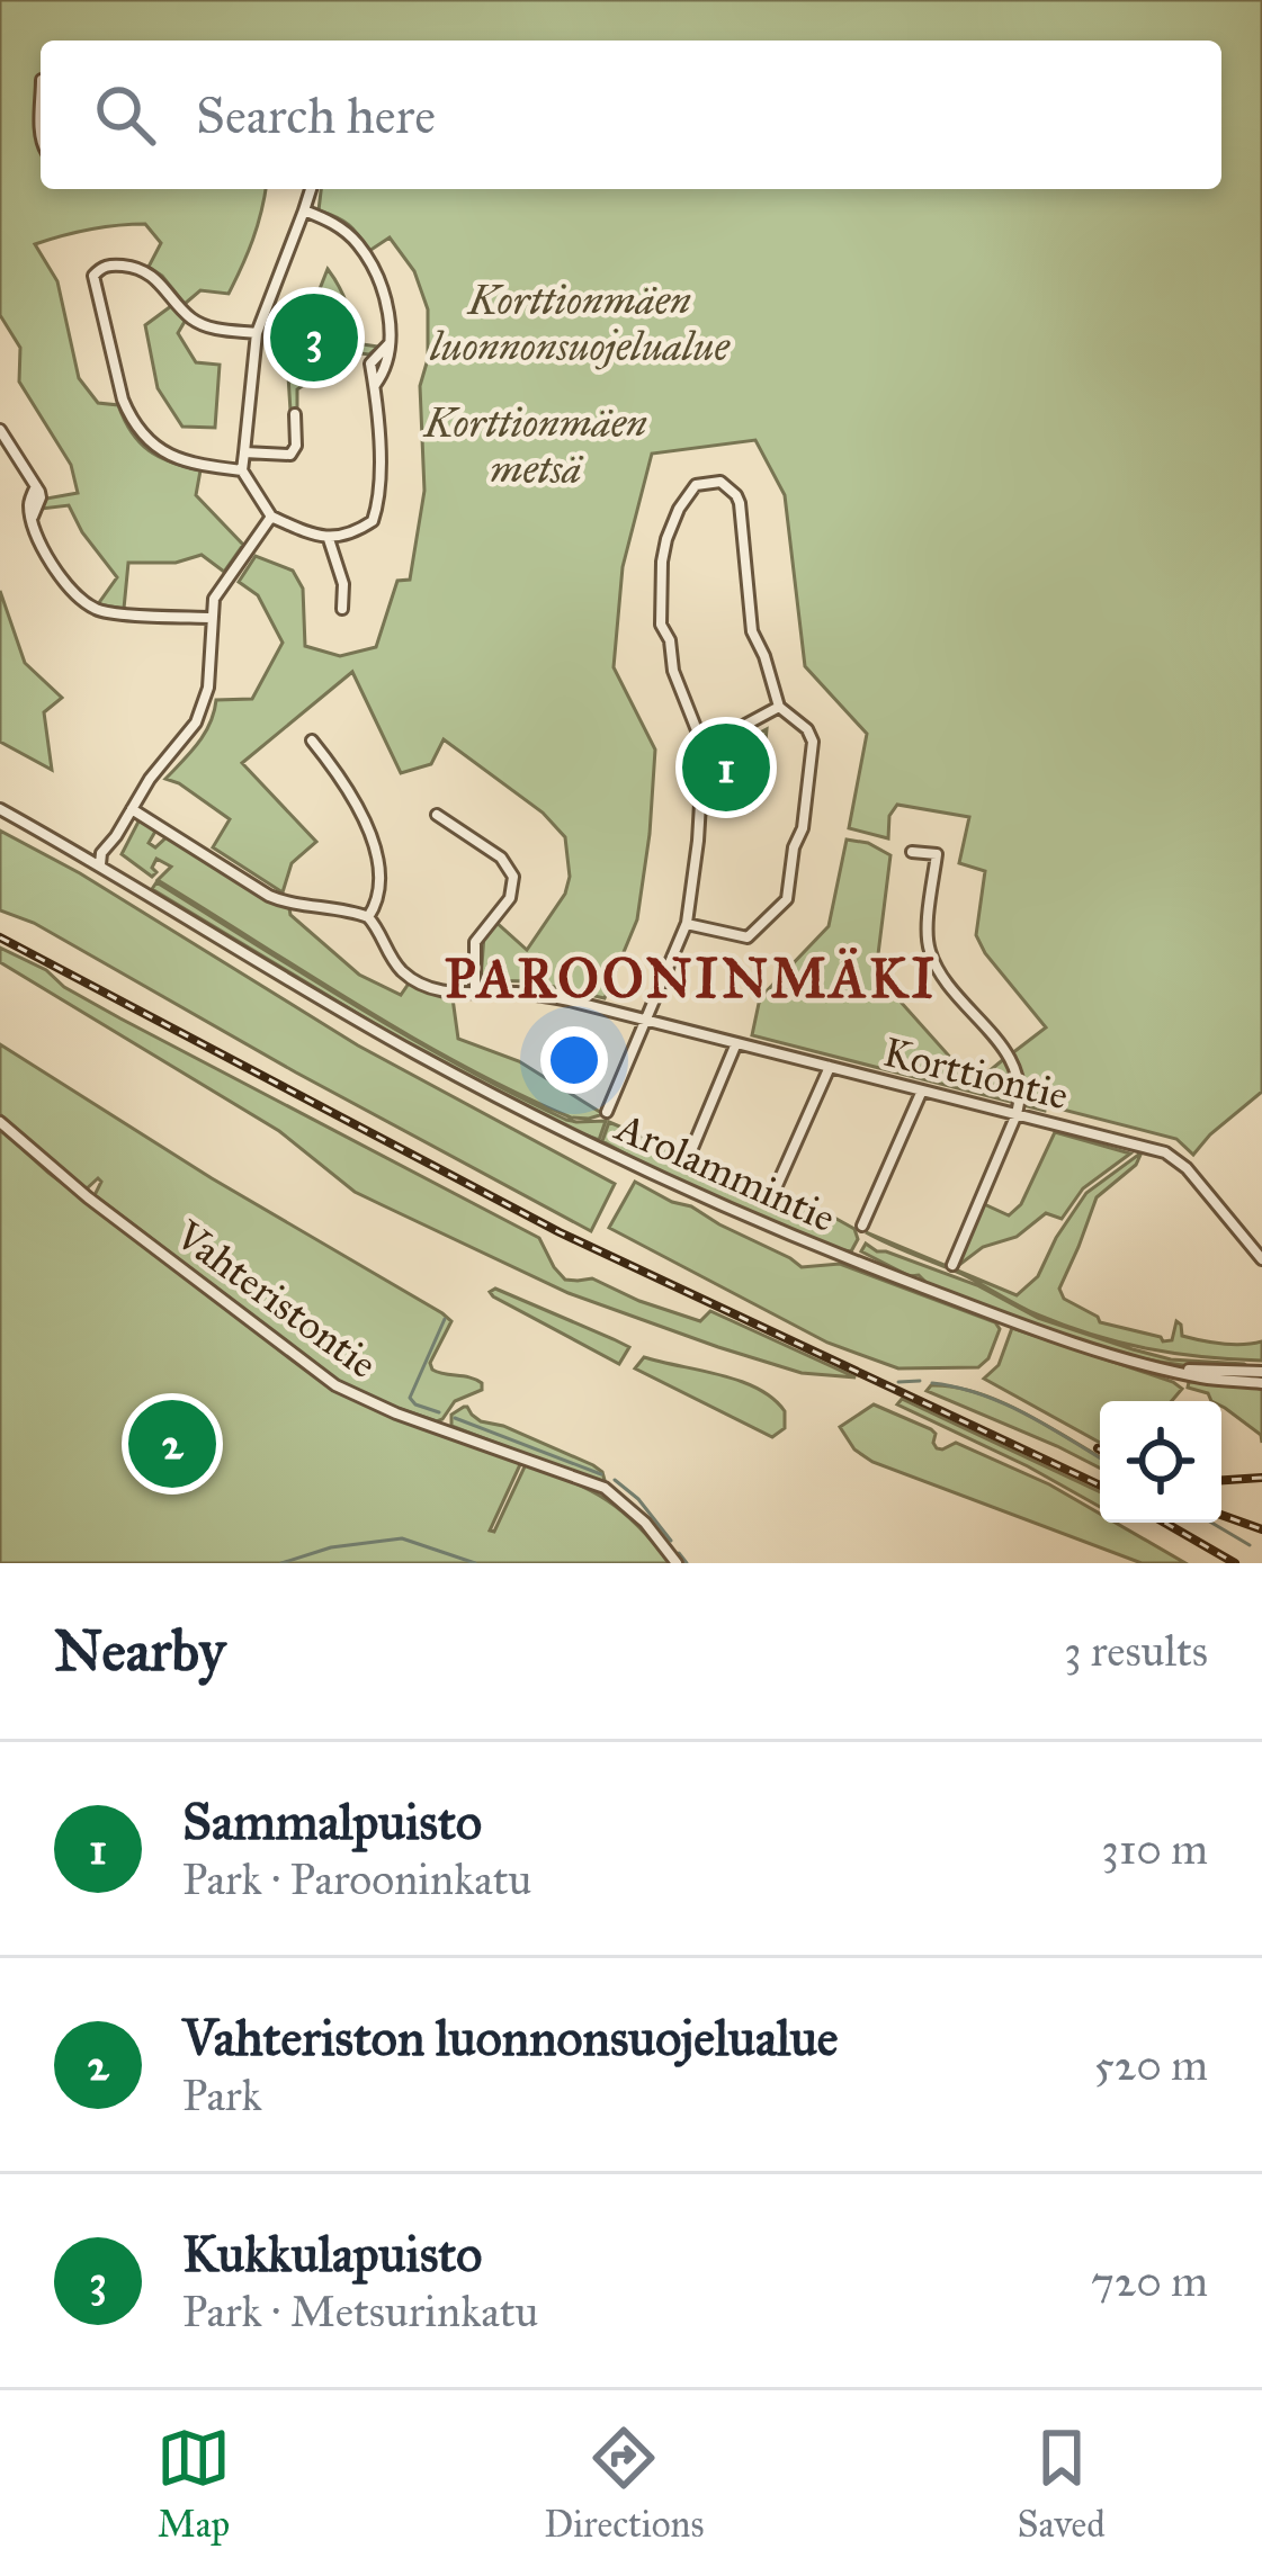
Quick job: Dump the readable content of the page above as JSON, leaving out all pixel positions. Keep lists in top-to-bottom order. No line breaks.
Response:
{"streets":{"street":["Korttiontie","Arolammintie","Vahteristontie"]},"districts":["PAROONINMÄKI"],"parks":["Korttionmäen luonnonsuojelualue","Korttionmäen metsä"],"page":{"search":"Search here","pins":["3","1","2"],"heading":["Nearby","3 results"],"list":[{"mark":"1","name":"Sammalpuisto","note":"Park · Parooninkatu","value":"310 m"},{"mark":"2","name":"Vahteriston luonnonsuojelualue","note":"Park","value":"520 m"},{"mark":"3","name":"Kukkulapuisto","note":"Park · Metsurinkatu","value":"720 m"}],"nav":["Map","Directions","Saved"]}}
